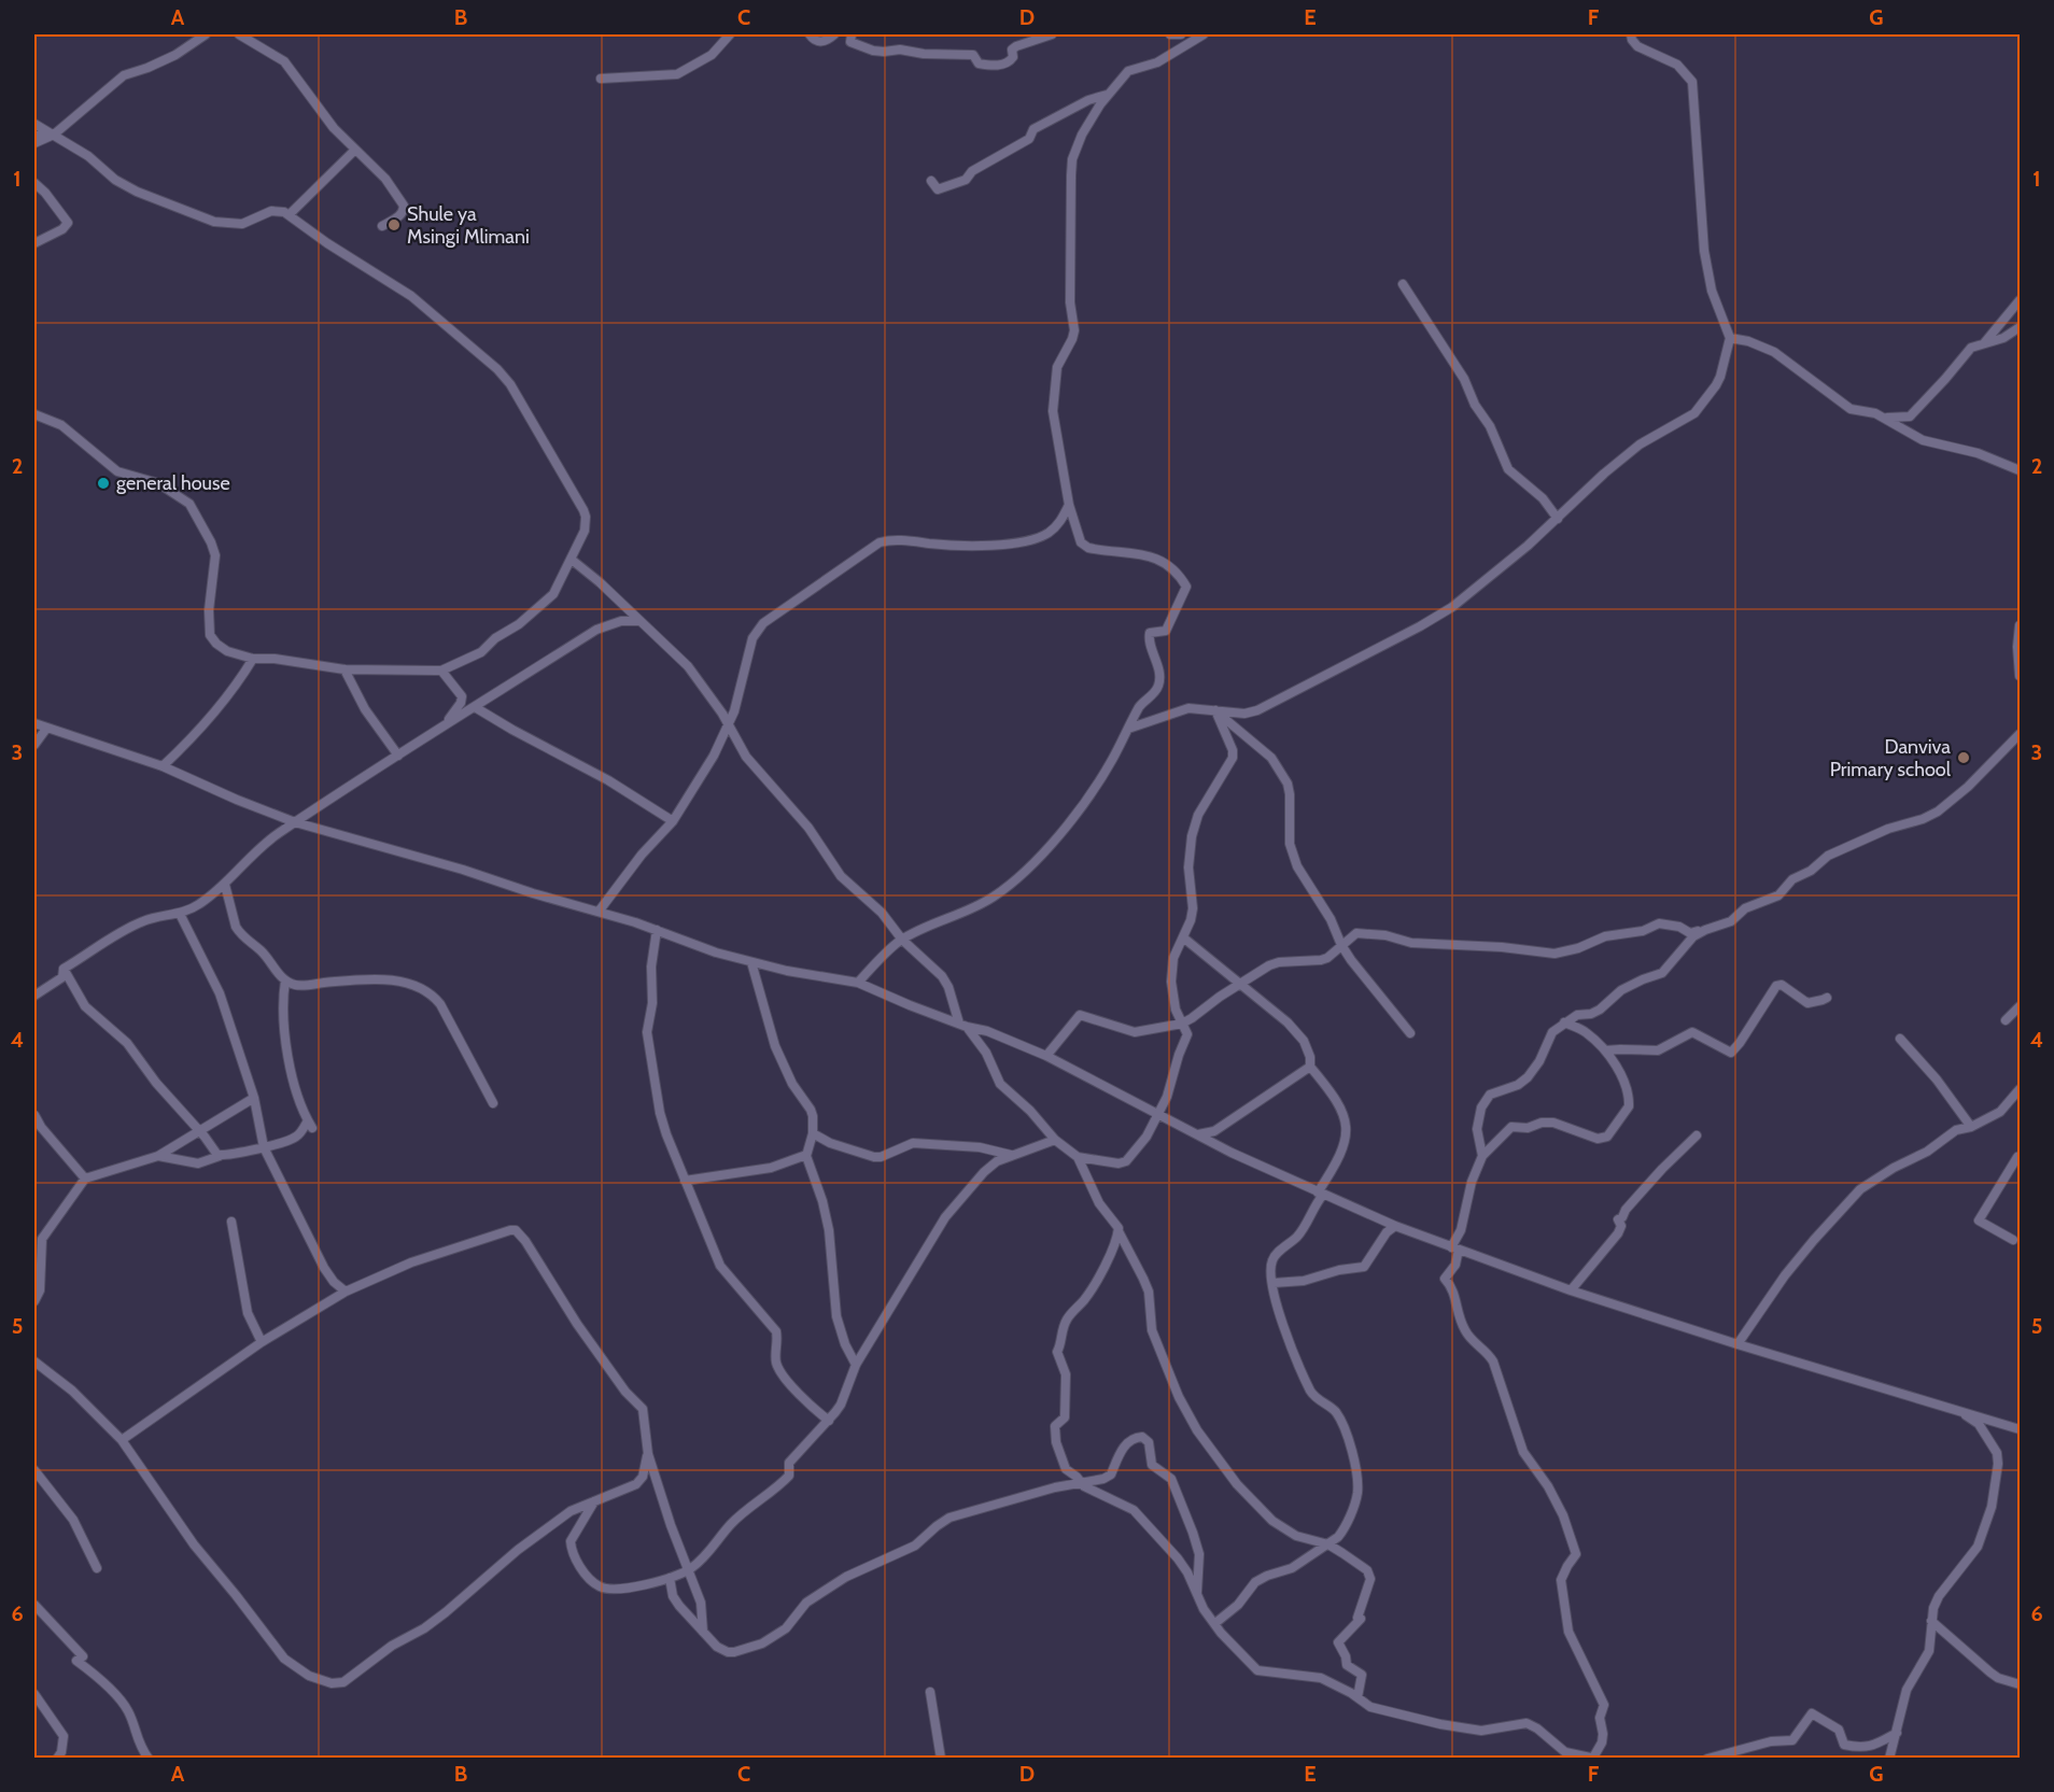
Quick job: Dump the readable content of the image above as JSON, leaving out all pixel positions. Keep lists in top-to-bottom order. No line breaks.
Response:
{"places":["Shule ya Msingi Mlimani","general house","Danviva Primary school"],"grid":{"columns":["A","B","C","D","E","F","G"],"rows":["1","2","3","4","5","6"]}}
